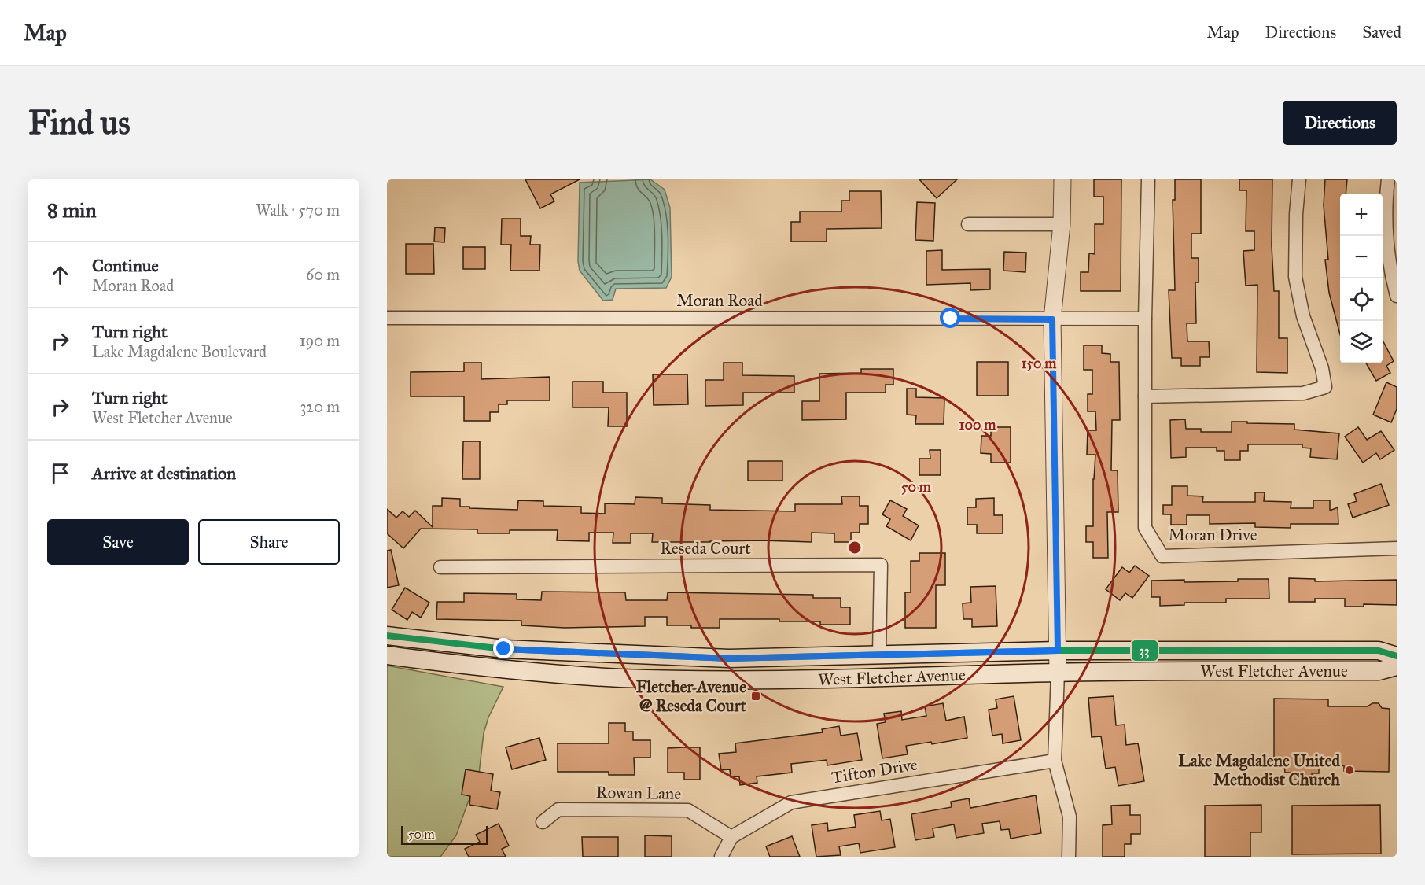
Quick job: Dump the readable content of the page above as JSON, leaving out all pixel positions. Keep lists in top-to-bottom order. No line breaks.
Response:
{"streets":{"main road":["West Fletcher Avenue"],"street":["Moran Road","Moran Drive","Reseda Court","Tifton Drive","Rowan Lane"]},"crossings":[["Moran Road","Moran Drive"],["Reseda Court","West Fletcher Avenue"],["Tifton Drive","Rowan Lane"]],"places":{"transit":["Fletcher Avenue @ Reseda Court"],"other":["Lake Magdalene United Methodist Church"]},"lines":["transit line 33"],"scale_bar":"50 m","page":{"header":"Map","nav":["Map","Directions","Saved"],"buttons":["Directions",["Save","Share"]],"title":"Find us","heading":["8 min","Walk · 570 m"],"map_buttons":["+","−"],"list":[["Continue","Moran Road","60 m"],["Turn right","Lake Magdalene Boulevard","190 m"],["Turn right","West Fletcher Avenue","320 m"],"Arrive at destination"],"scale":"50 m"},"rings":["150 m","100 m","50 m"]}
